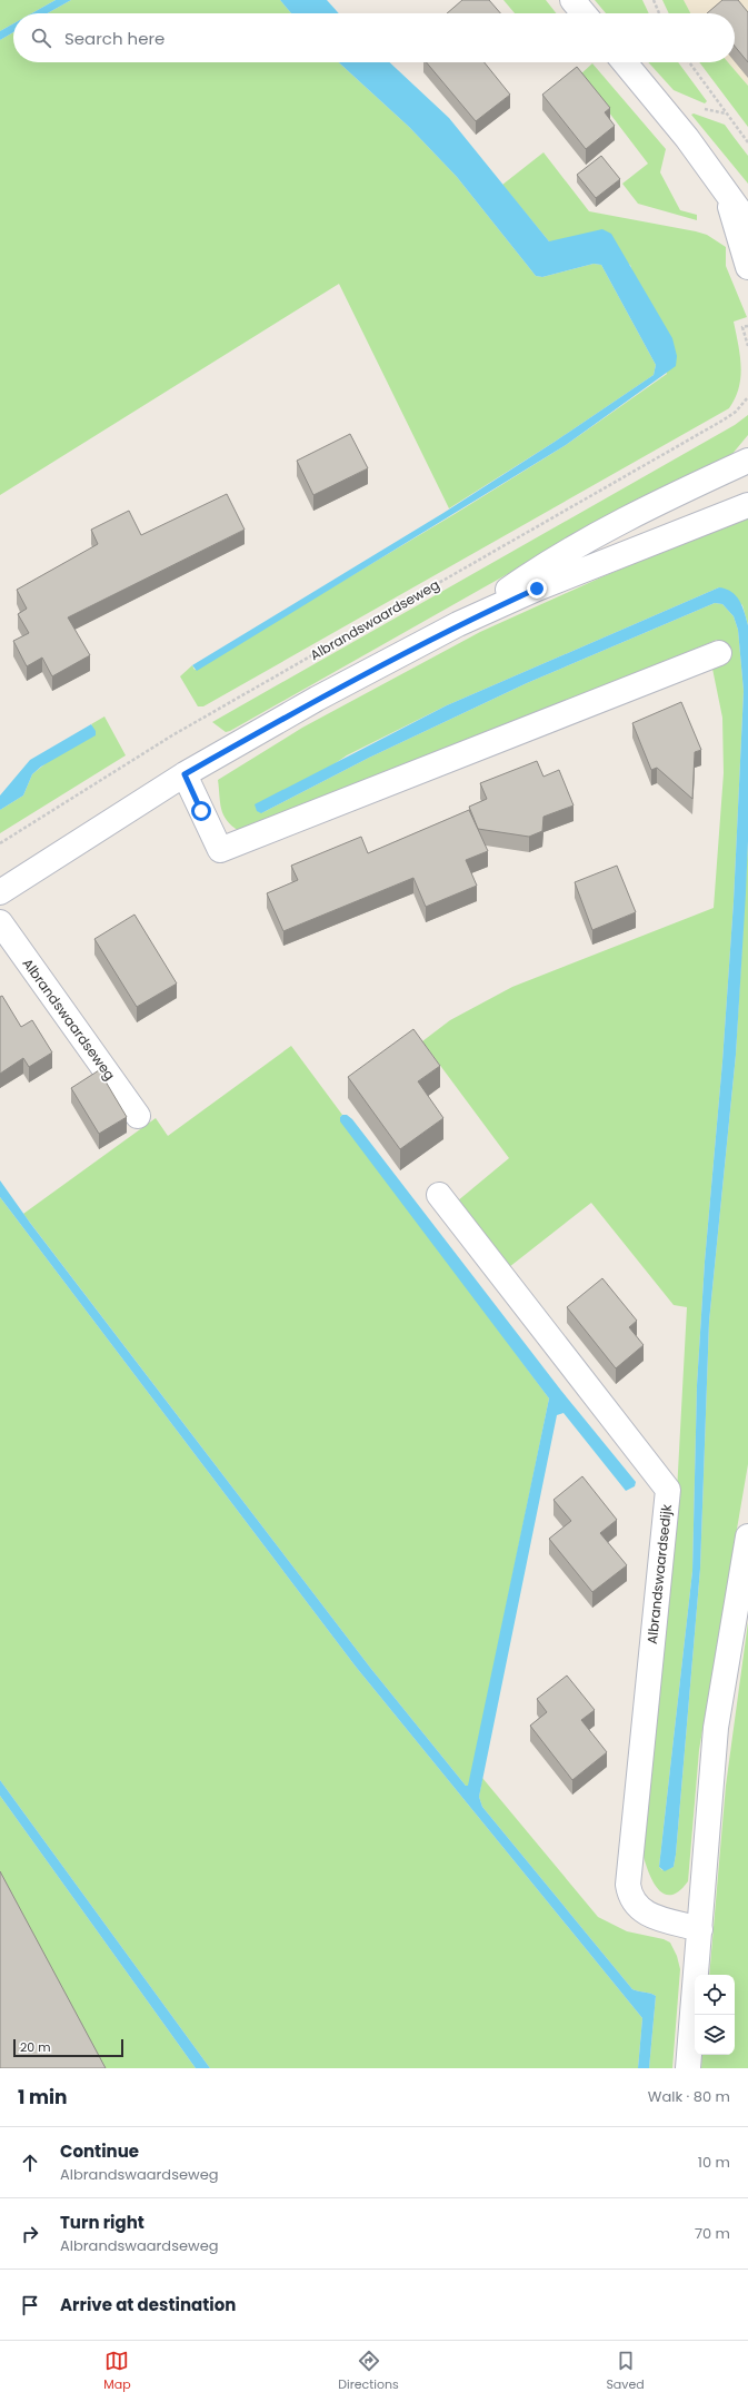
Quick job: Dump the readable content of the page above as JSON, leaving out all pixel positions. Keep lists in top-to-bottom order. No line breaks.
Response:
{"streets":{"street":["Albrandswaardseweg","Albrandswaardsedijk"]},"scale_bar":"20 m","page":{"search":"Search here","scale":"20 m","heading":["1 min","Walk · 80 m"],"list":[["Continue","Albrandswaardseweg","10 m"],["Turn right","Albrandswaardseweg","70 m"],"Arrive at destination"],"nav":["Map","Directions","Saved"]}}
